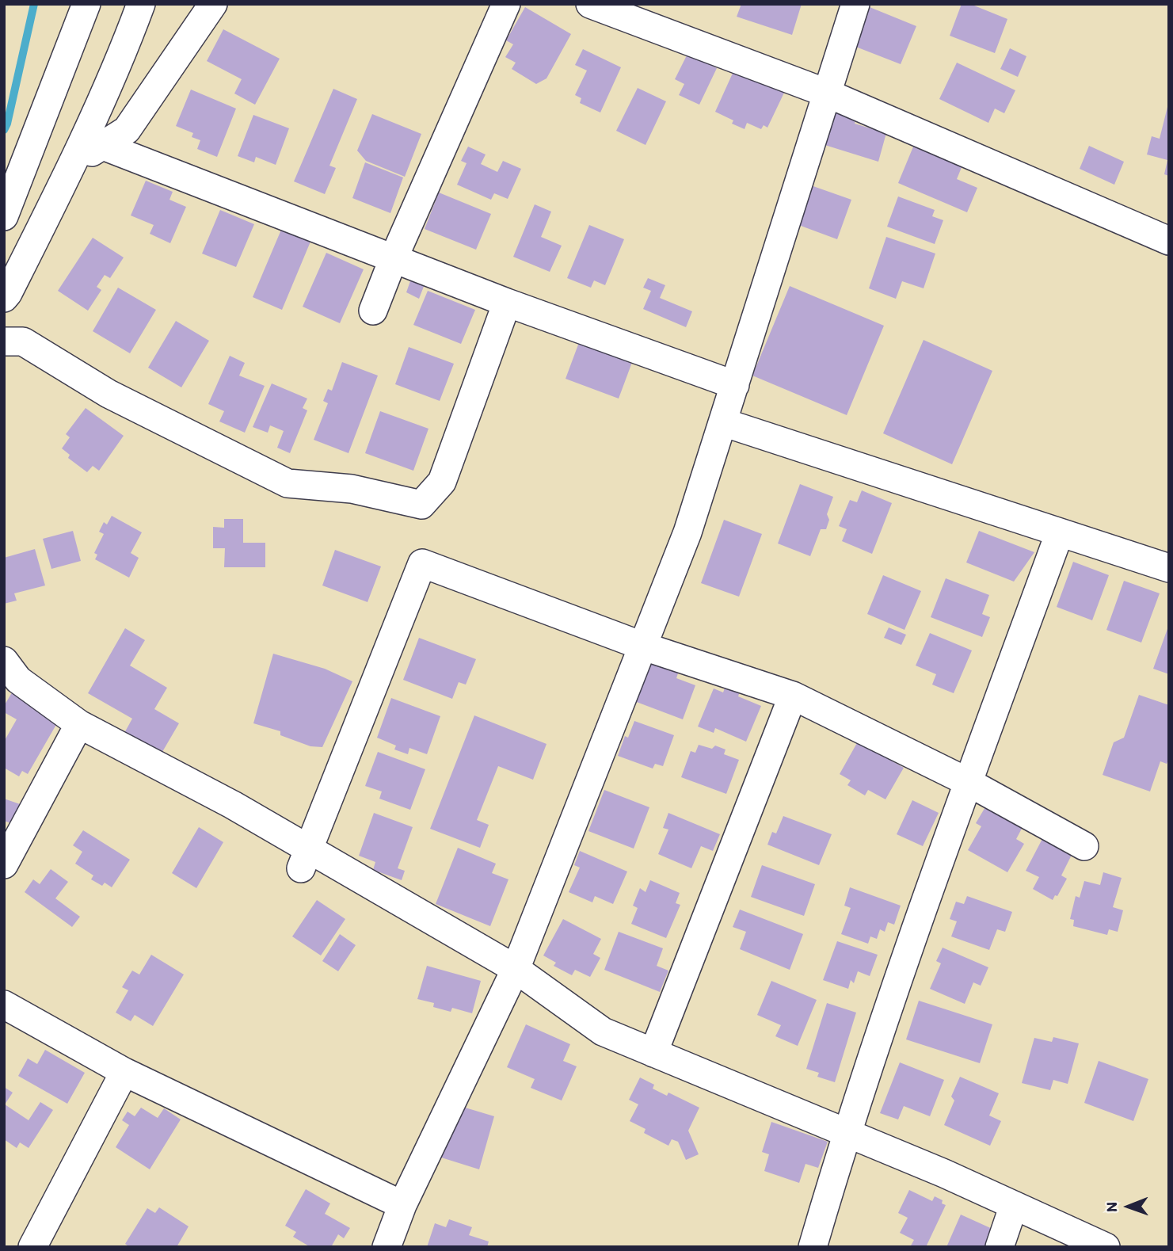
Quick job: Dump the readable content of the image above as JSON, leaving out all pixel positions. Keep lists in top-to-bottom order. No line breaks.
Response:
{"north":"left"}
